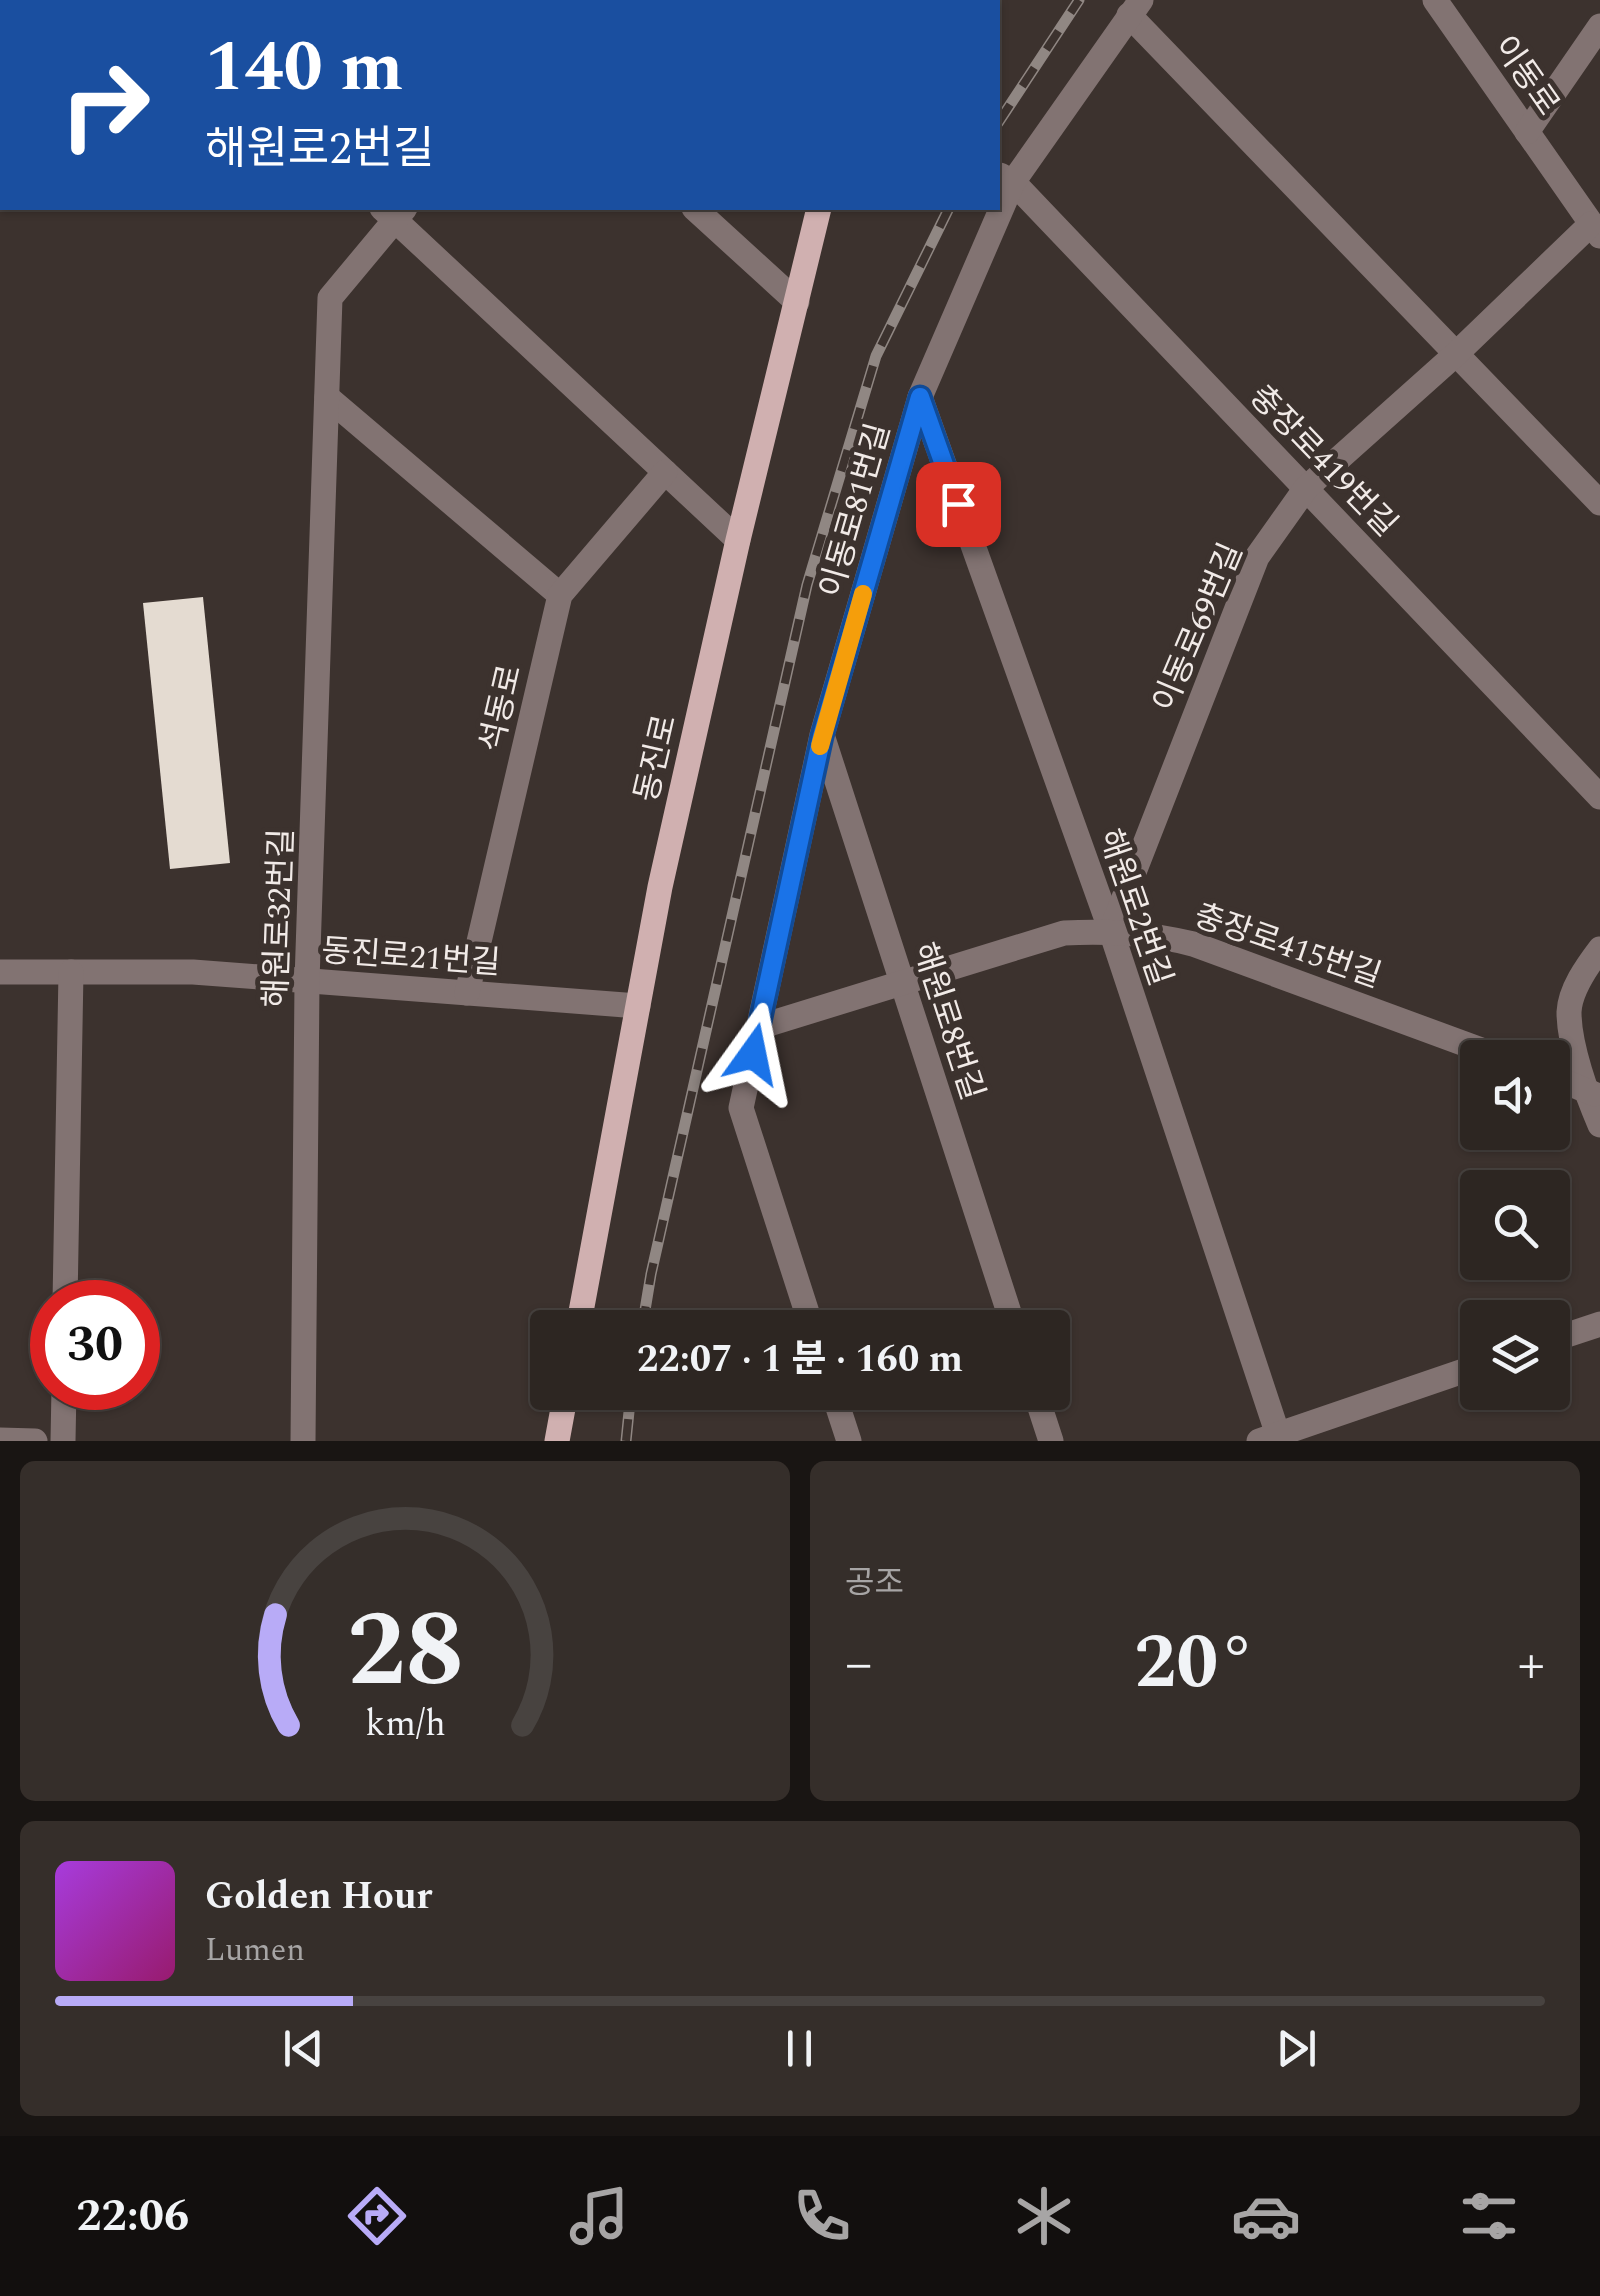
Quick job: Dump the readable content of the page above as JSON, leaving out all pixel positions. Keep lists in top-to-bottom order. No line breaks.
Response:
{"streets":{"main road":["동진로"],"street":["이동로","충장로419번길","이동로81번길","이동로69번길","석동로","해원로2번길","해원로32번길","충장로415번길","동진로21번길","해원로8번길"]},"crossings":[["이동로","이동로69번길"],["충장로419번길","이동로81번길"],["충장로419번길","이동로69번길"],["이동로81번길","해원로2번길"],["이동로81번길","충장로415번길"],["이동로81번길","해원로8번길"],["이동로69번길","해원로2번길"],["이동로69번길","충장로415번길"],["석동로","동진로21번길"],["동진로","동진로21번길"],["해원로2번길","충장로415번길"],["해원로32번길","동진로21번길"],["충장로415번길","해원로8번길"]],"page":{"turn":["140 m","해원로2번길"],"limit":"30","trip":"22:07 · 1 분 · 160 m","tile":"공조","heat":["−","20°","+"],"song":["Golden Hour","Lumen"],"tabs":"22:06","gauge":["28","km/h"]}}
